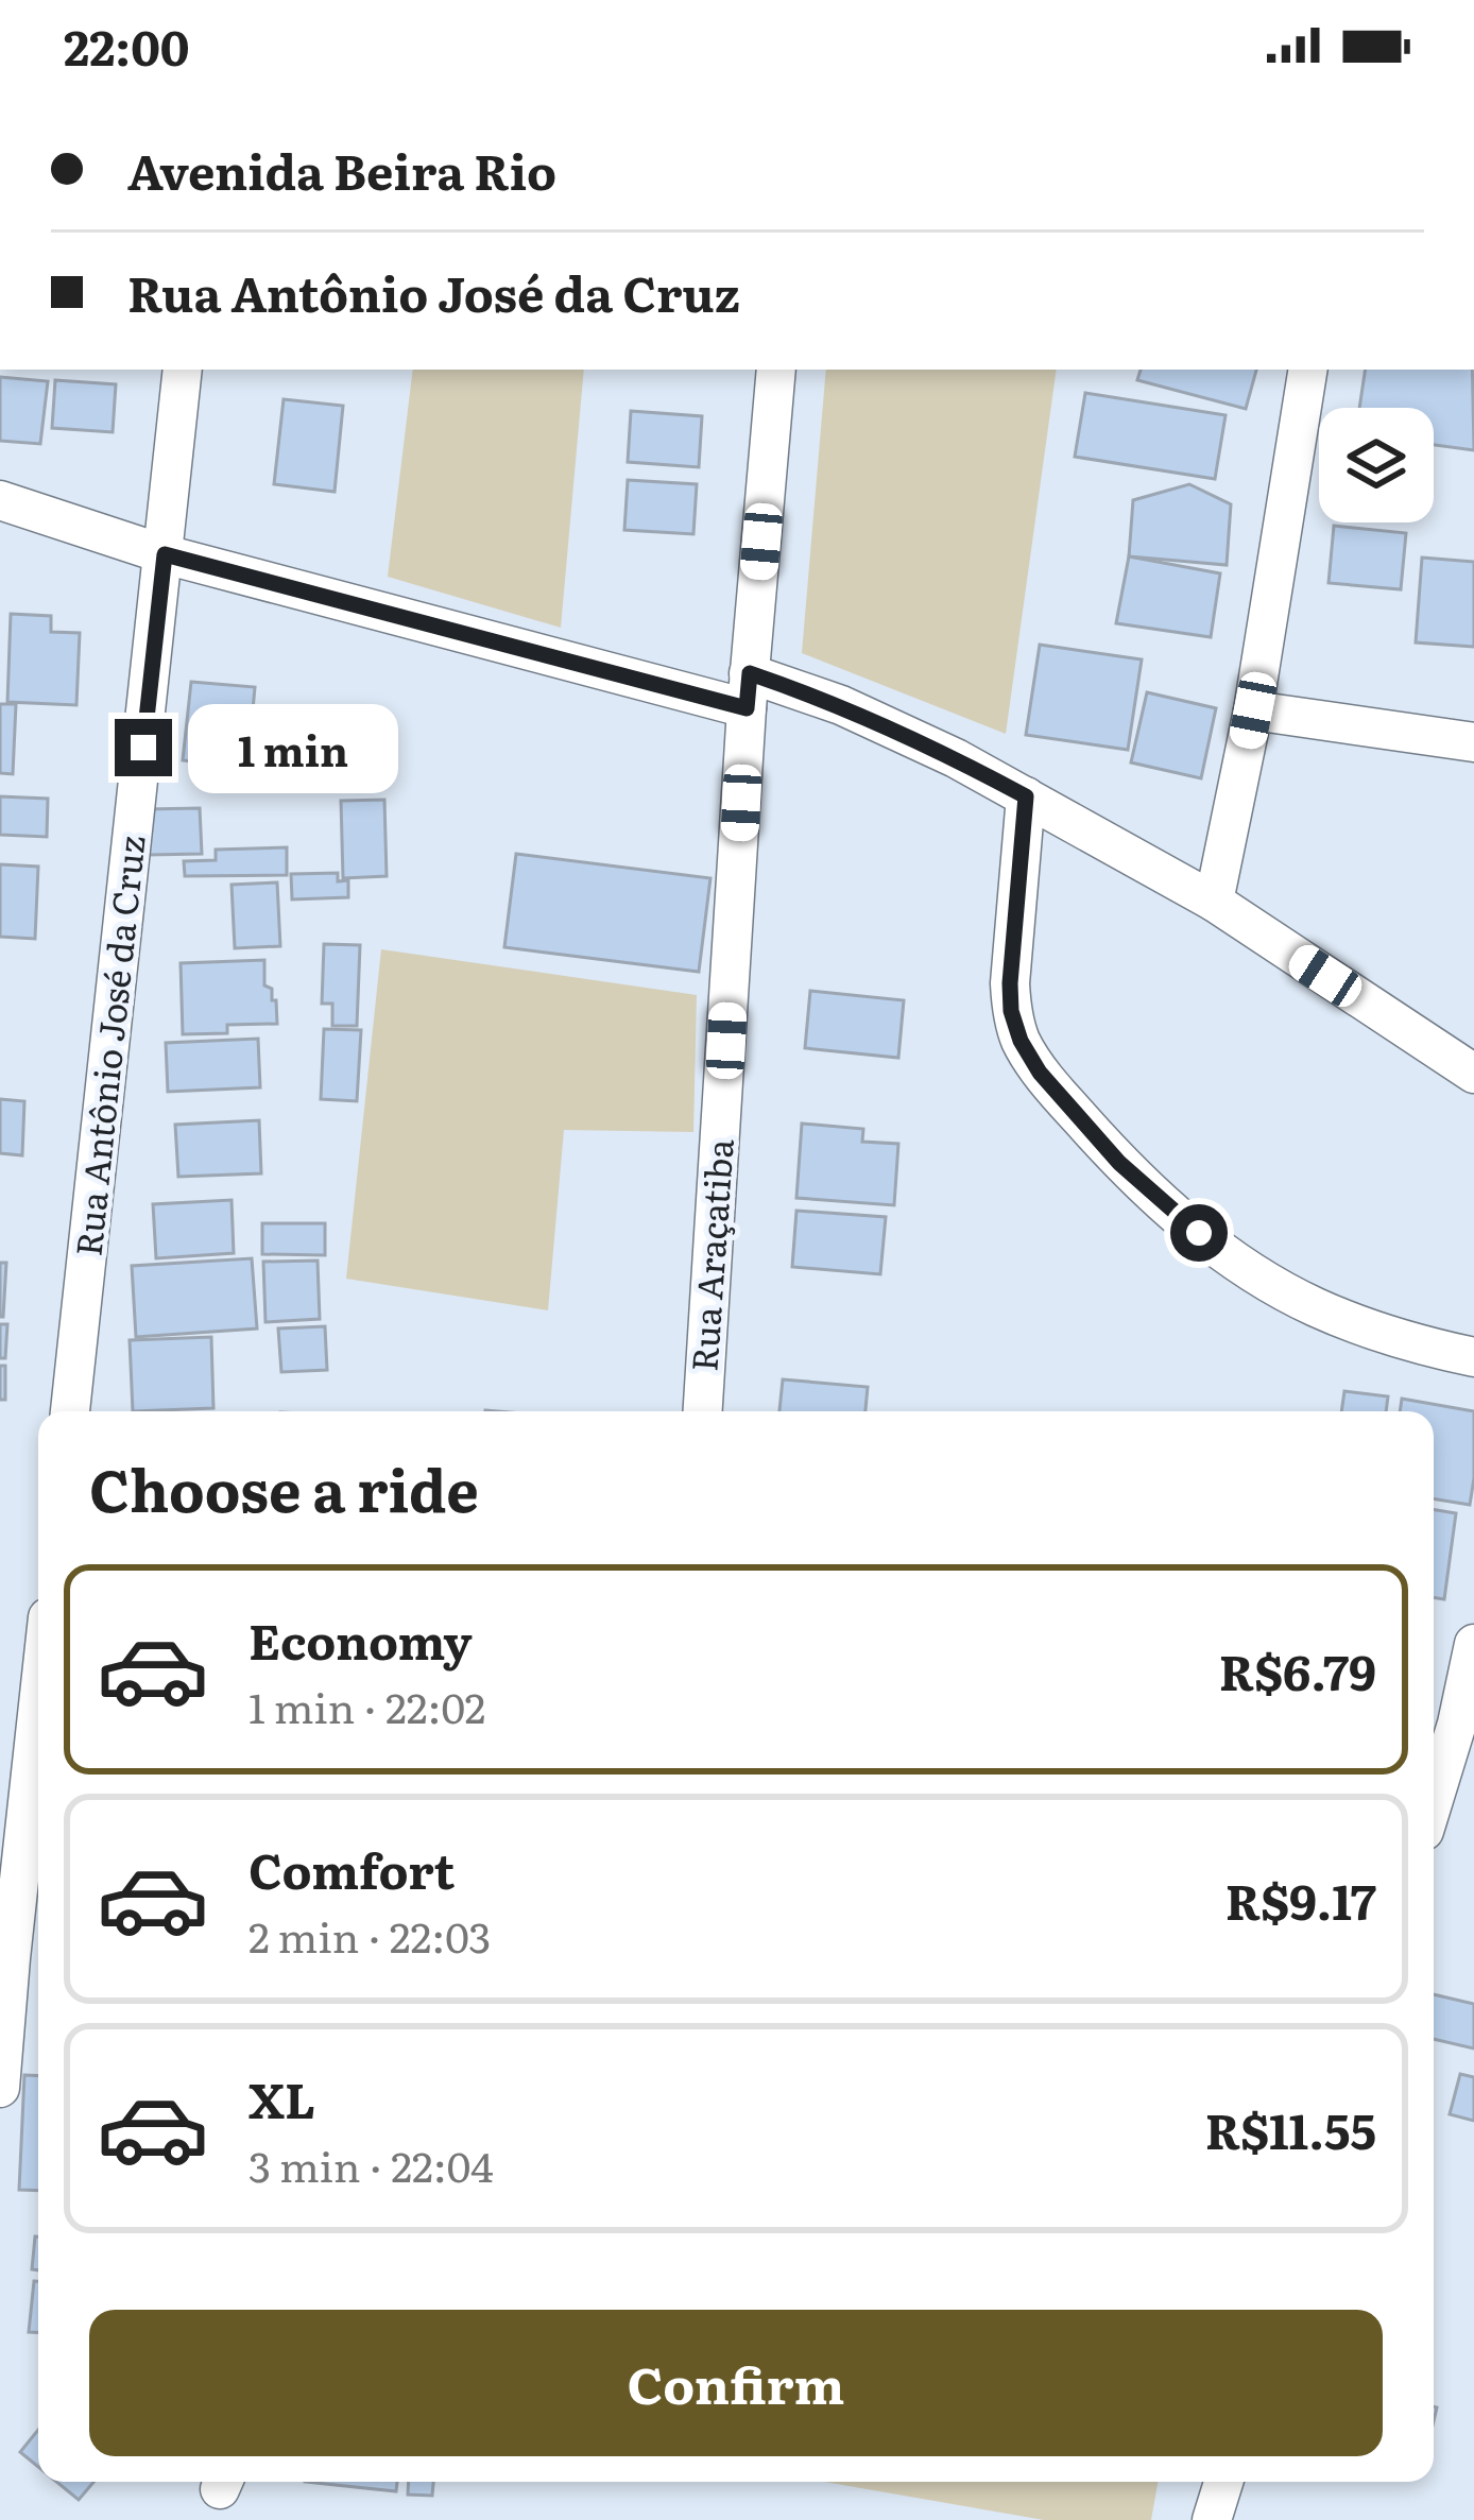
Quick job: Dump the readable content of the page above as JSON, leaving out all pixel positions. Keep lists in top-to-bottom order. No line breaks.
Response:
{"streets":{"street":["Rua Antônio José da Cruz","Rua Araçatiba"]},"page":{"status":"22:00","banner":["Avenida Beira Rio","Rua Antônio José da Cruz"],"bubble":"1 min","heading":"Choose a ride","list":[{"name":"Economy","note":"1 min · 22:02","value":"R$6.79"},{"name":"Comfort","note":"2 min · 22:03","value":"R$9.17"},{"name":"XL","note":"3 min · 22:04","value":"R$11.55"}],"buttons":"Confirm"}}
